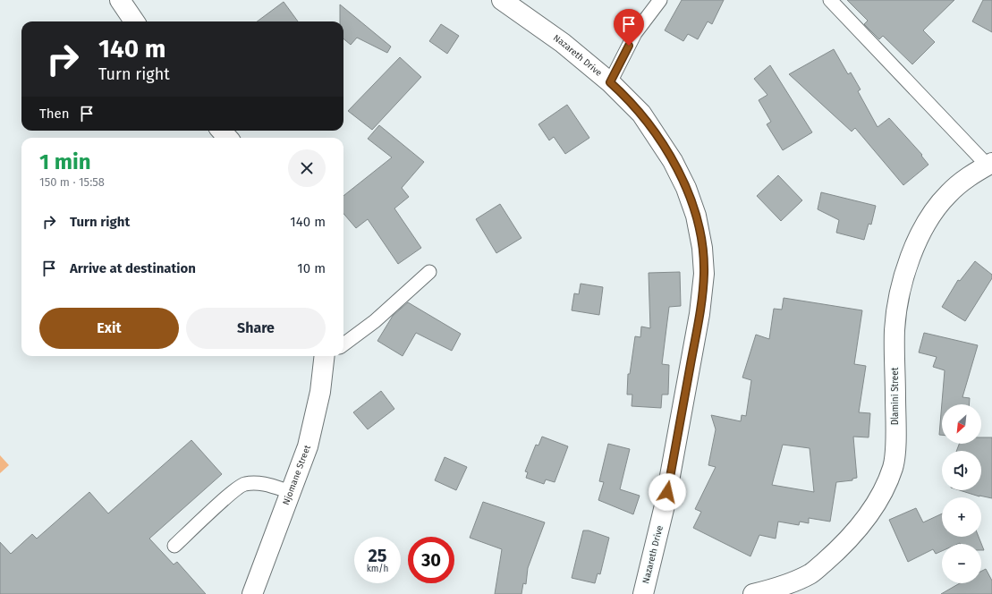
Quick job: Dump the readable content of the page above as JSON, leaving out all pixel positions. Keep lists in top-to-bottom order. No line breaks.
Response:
{"streets":{"street":["Nazareth Drive","Dlamini Street","Njomane Street"]},"north":"bottom left","page":{"turn":["140 m","Turn right"],"then":"Then","heading":["1 min","150 m · 15:58"],"list":[{"name":"Turn right","value":"140 m"},{"name":"Arrive at destination","value":"10 m"}],"buttons":["Exit","Share"],"map_buttons":["+","−"],"speed":"25 km/h","limit":"30"}}
